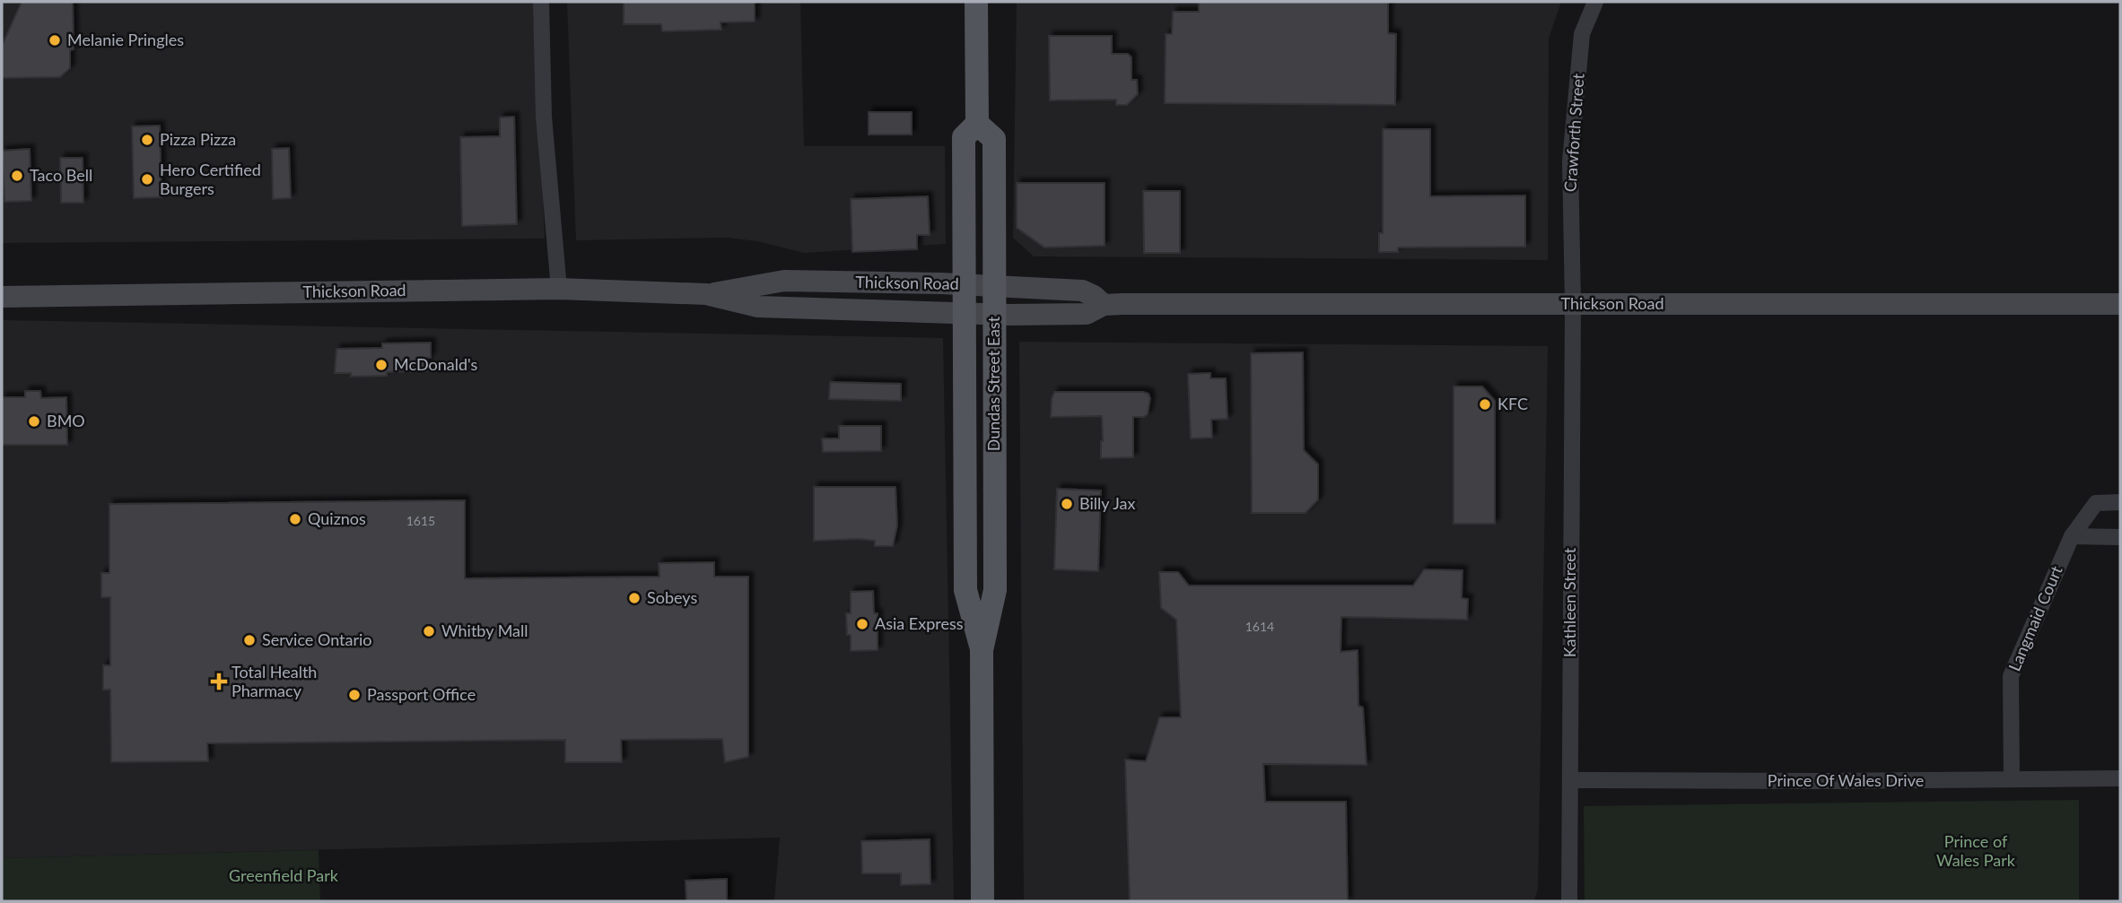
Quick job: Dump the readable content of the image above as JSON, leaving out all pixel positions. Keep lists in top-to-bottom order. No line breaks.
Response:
{"streets":{"main road":["Thickson Road","Dundas Street East"],"street":["Crawforth Street","Kathleen Street","Langmaid Court","Prince Of Wales Drive"]},"crossings":[["Crawforth Street","Thickson Road"],["Crawforth Street","Kathleen Street"],["Thickson Road","Dundas Street East"],["Thickson Road","Kathleen Street"],["Kathleen Street","Prince Of Wales Drive"],["Langmaid Court","Prince Of Wales Drive"]],"parks":["Prince of Wales Park","Greenfield Park"],"places":{"other":["Melanie Pringles","Pizza Pizza","Taco Bell","Hero Certified Burgers","McDonald's","KFC","BMO","Billy Jax","Quiznos","Sobeys","Asia Express","Whitby Mall","Service Ontario","Passport Office"],"health":["Total Health Pharmacy"]},"house_numbers":["1615","1614"]}
